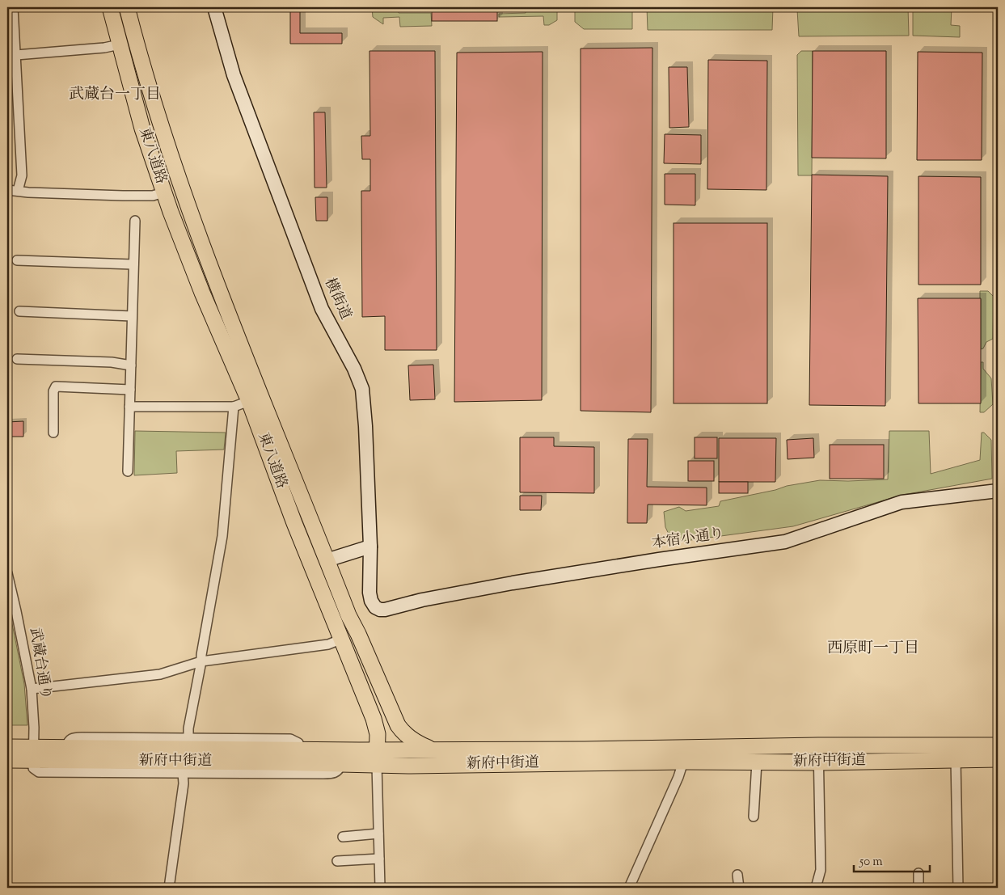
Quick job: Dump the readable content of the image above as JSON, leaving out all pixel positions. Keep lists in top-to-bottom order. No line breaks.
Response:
{"streets":{"main road":["東八道路","新府中街道"],"street":["横街道","本宿小通り","武蔵台通り"]},"crossings":[["東八道路","新府中街道"],["横街道","本宿小通り"],["武蔵台通り","新府中街道"]],"districts":["武蔵台一丁目","西原町一丁目"],"scale_bar":"50 m"}
